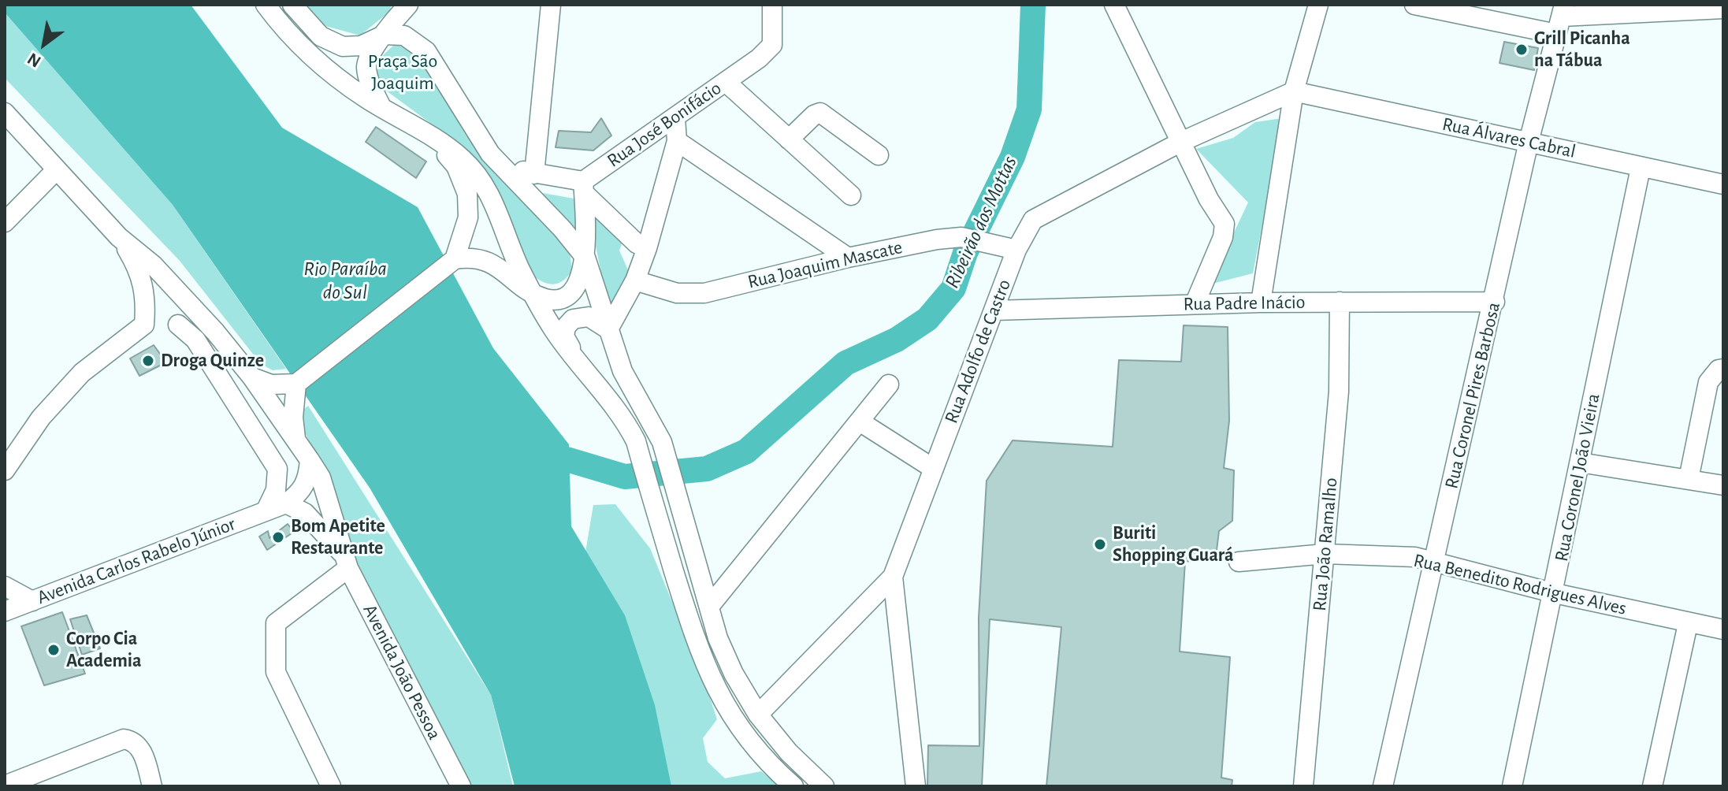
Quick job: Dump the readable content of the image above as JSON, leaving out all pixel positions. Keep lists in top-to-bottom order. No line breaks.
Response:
{"streets":{"street":["Rua José Bonifácio","Rua Álvares Cabral","Rua Joaquim Mascate","Rua Padre Inácio","Rua Adolfo de Castro","Rua Coronel Pires Barbosa","Rua Coronel João Vieira","Rua João Ramalho","Avenida Carlos Rabelo Júnior","Rua Benedito Rodrigues Alves","Avenida João Pessoa"]},"crossings":[["Rua Álvares Cabral","Rua Adolfo de Castro"],["Rua Álvares Cabral","Rua Coronel Pires Barbosa"],["Rua Álvares Cabral","Rua Coronel João Vieira"],["Rua Joaquim Mascate","Rua Adolfo de Castro"],["Rua Padre Inácio","Rua Adolfo de Castro"],["Rua Padre Inácio","Rua Coronel Pires Barbosa"],["Rua Padre Inácio","Rua João Ramalho"],["Rua Coronel Pires Barbosa","Rua Benedito Rodrigues Alves"],["Rua Coronel João Vieira","Rua Benedito Rodrigues Alves"],["Rua João Ramalho","Rua Benedito Rodrigues Alves"],["Avenida Carlos Rabelo Júnior","Avenida João Pessoa"]],"water":["Ribeirão dos Mottas","Rio Paraíba do Sul"],"parks":["Praça São Joaquim"],"places":["Grill Picanha na Tábua","Droga Quinze","Bom Apetite Restaurante","Buriti Shopping Guará","Corpo Cia Academia"],"north":"bottom left"}
